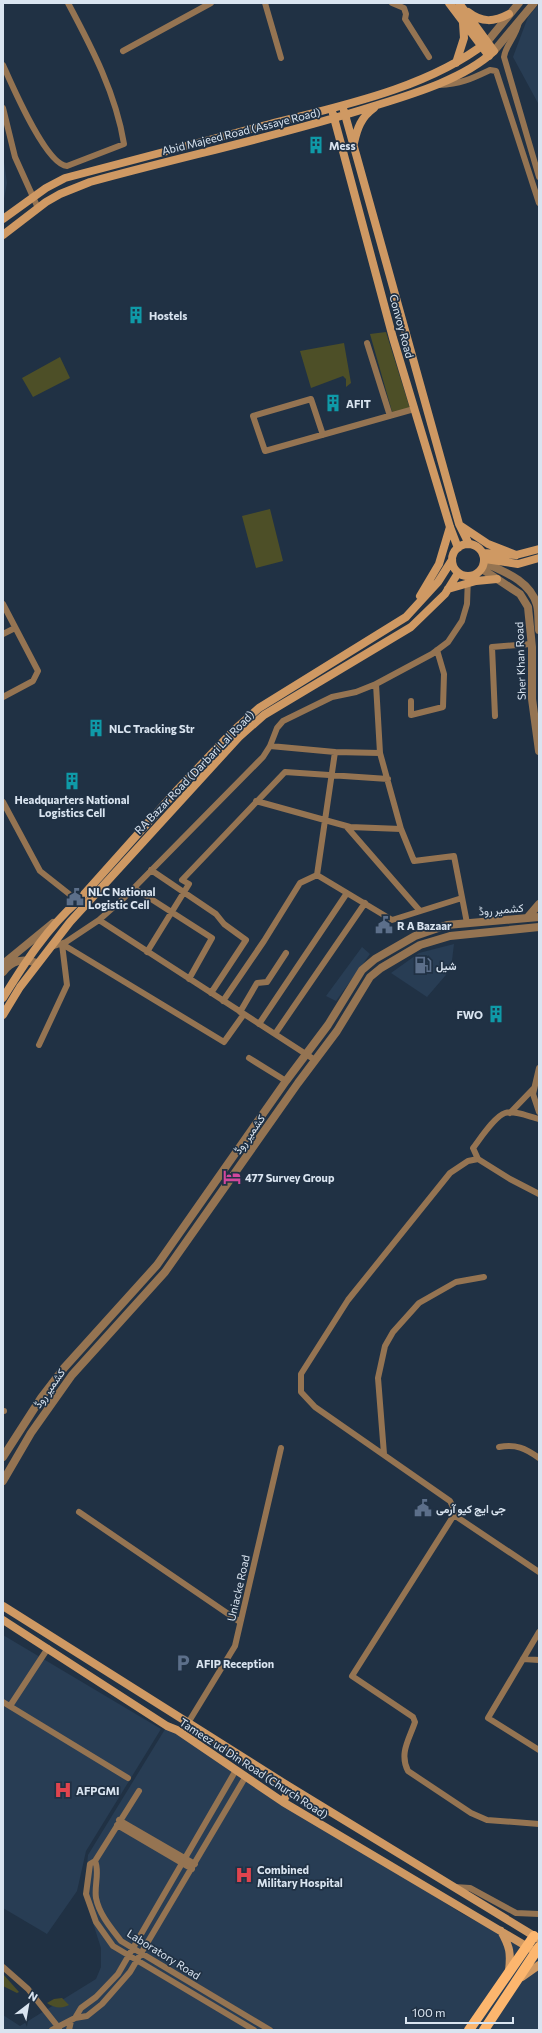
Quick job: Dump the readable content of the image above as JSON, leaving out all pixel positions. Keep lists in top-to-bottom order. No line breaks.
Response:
{"streets":{"main road":["Abid Majeed Road (Assaye Road)","Convoy Road","RA Bazar Road (Darbari Lal Road)","Tameez ud Din Road (Church Road)"],"street":["Sher Khan Road","کشمیر روڈ","Uniacke Road","Laboratory Road"]},"crossings":[["Abid Majeed Road (Assaye Road)","Convoy Road"],["Convoy Road","Sher Khan Road"],["Convoy Road","RA Bazar Road (Darbari Lal Road)"],["Sher Khan Road","RA Bazar Road (Darbari Lal Road)"],["Uniacke Road","Tameez ud Din Road (Church Road)"]],"places":{"building":["Mess","Hostels","AFIT","NLC Tracking Str","Headquarters National Logistics Cell","FWO"],"public building":["NLC National Logistic Cell","R A Bazaar","جی ایچ کیو آرمی"],"fuel station":["شیل"],"hotel":["477 Survey Group"],"parking":["AFIP Reception"],"hospital":["AFPGMI","Combined Military Hospital"]},"scale_bar":"100 m","north":"top right"}
